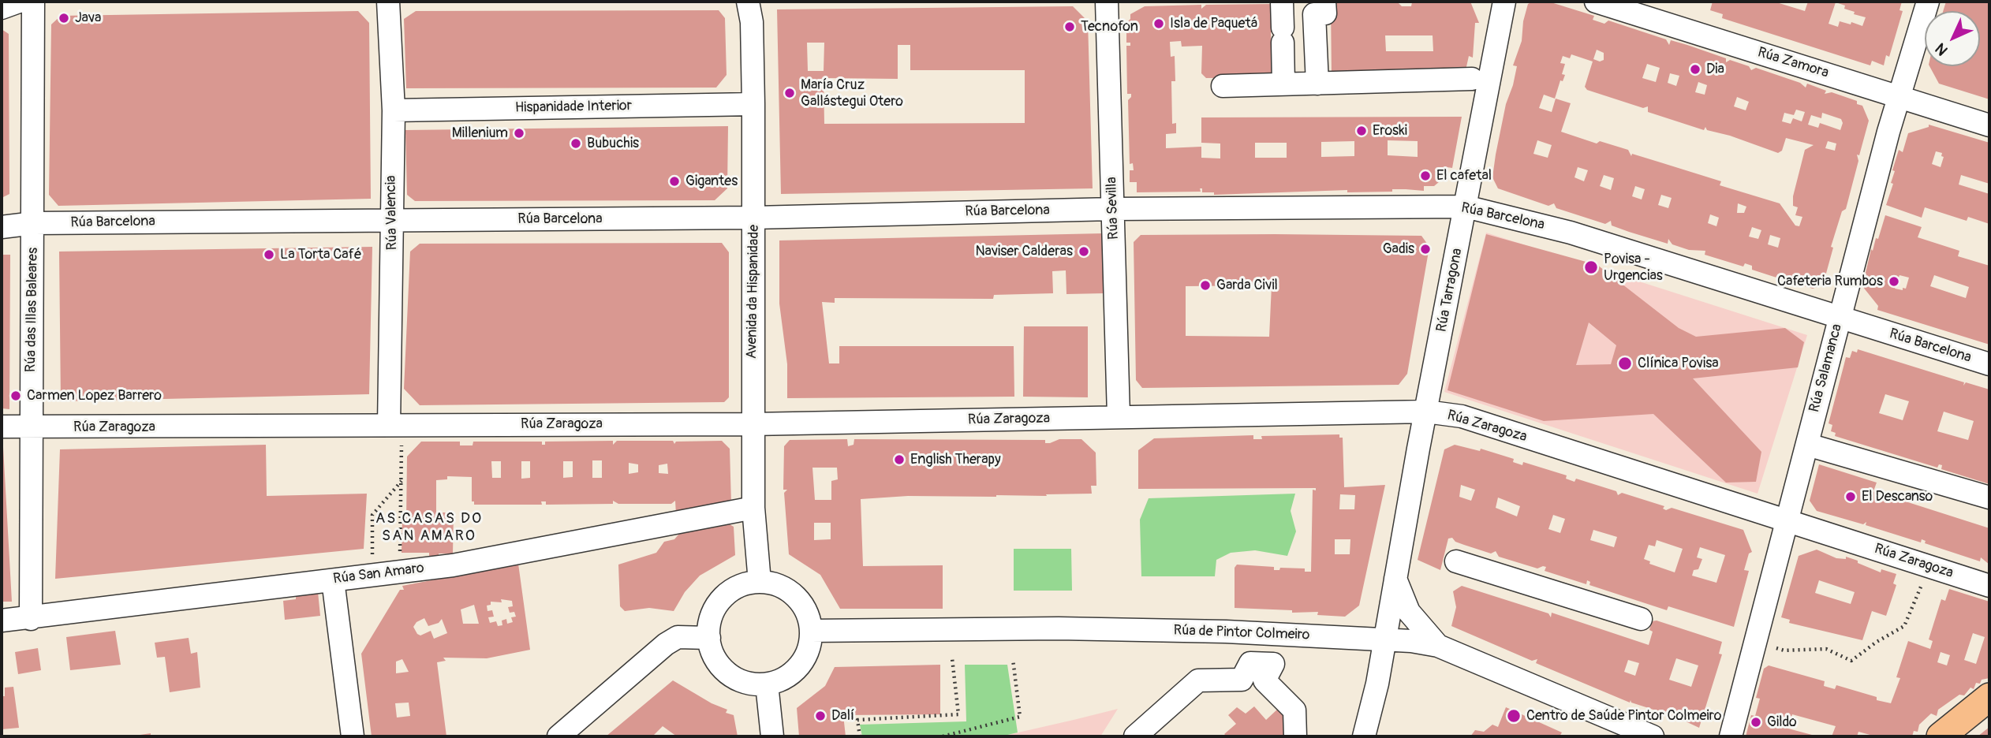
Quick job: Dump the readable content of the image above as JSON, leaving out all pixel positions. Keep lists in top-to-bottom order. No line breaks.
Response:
{"streets":{"street":["Rúa Zamora","Hispanidade Interior","Rúa Sevilla","Rúa Barcelona","Rúa Valencia","Rúa Tarragona","Avenida da Hispanidade","Rúa das Illas Baleares","Rúa Salamanca","Rúa Zaragoza","Rúa San Amaro","Rúa de Pintor Colmeiro"]},"crossings":[["Rúa Zamora","Rúa Salamanca"],["Hispanidade Interior","Rúa Valencia"],["Hispanidade Interior","Avenida da Hispanidade"],["Rúa Sevilla","Rúa Barcelona"],["Rúa Sevilla","Rúa Zaragoza"],["Rúa Barcelona","Rúa Valencia"],["Rúa Barcelona","Rúa Tarragona"],["Rúa Barcelona","Avenida da Hispanidade"],["Rúa Barcelona","Rúa das Illas Baleares"],["Rúa Barcelona","Rúa Salamanca"],["Rúa Valencia","Rúa Zaragoza"],["Rúa Tarragona","Rúa Zaragoza"],["Rúa Tarragona","Rúa de Pintor Colmeiro"],["Avenida da Hispanidade","Rúa Zaragoza"],["Avenida da Hispanidade","Rúa San Amaro"],["Avenida da Hispanidade","Rúa de Pintor Colmeiro"],["Rúa das Illas Baleares","Rúa Zaragoza"],["Rúa das Illas Baleares","Rúa San Amaro"],["Rúa Salamanca","Rúa Zaragoza"]],"districts":["AS CASAS DO SAN AMARO"],"places":["Java","Isla de Paquetá","Tecnofon","Dia","María Cruz Gallástegui Otero","Eroski","Millenium","Bubuchis","El cafetal","Gigantes","Gadis","Naviser Calderas","La Torta Café","Povisa - Urgencias","Cafeteria Rumbos","Garda Civil","Clínica Povisa","Carmen Lopez Barrero","English Therapy","El Descanso","Dalí","Centro de Saúde Pintor Colmeiro","Gildo"],"north":"bottom left"}
